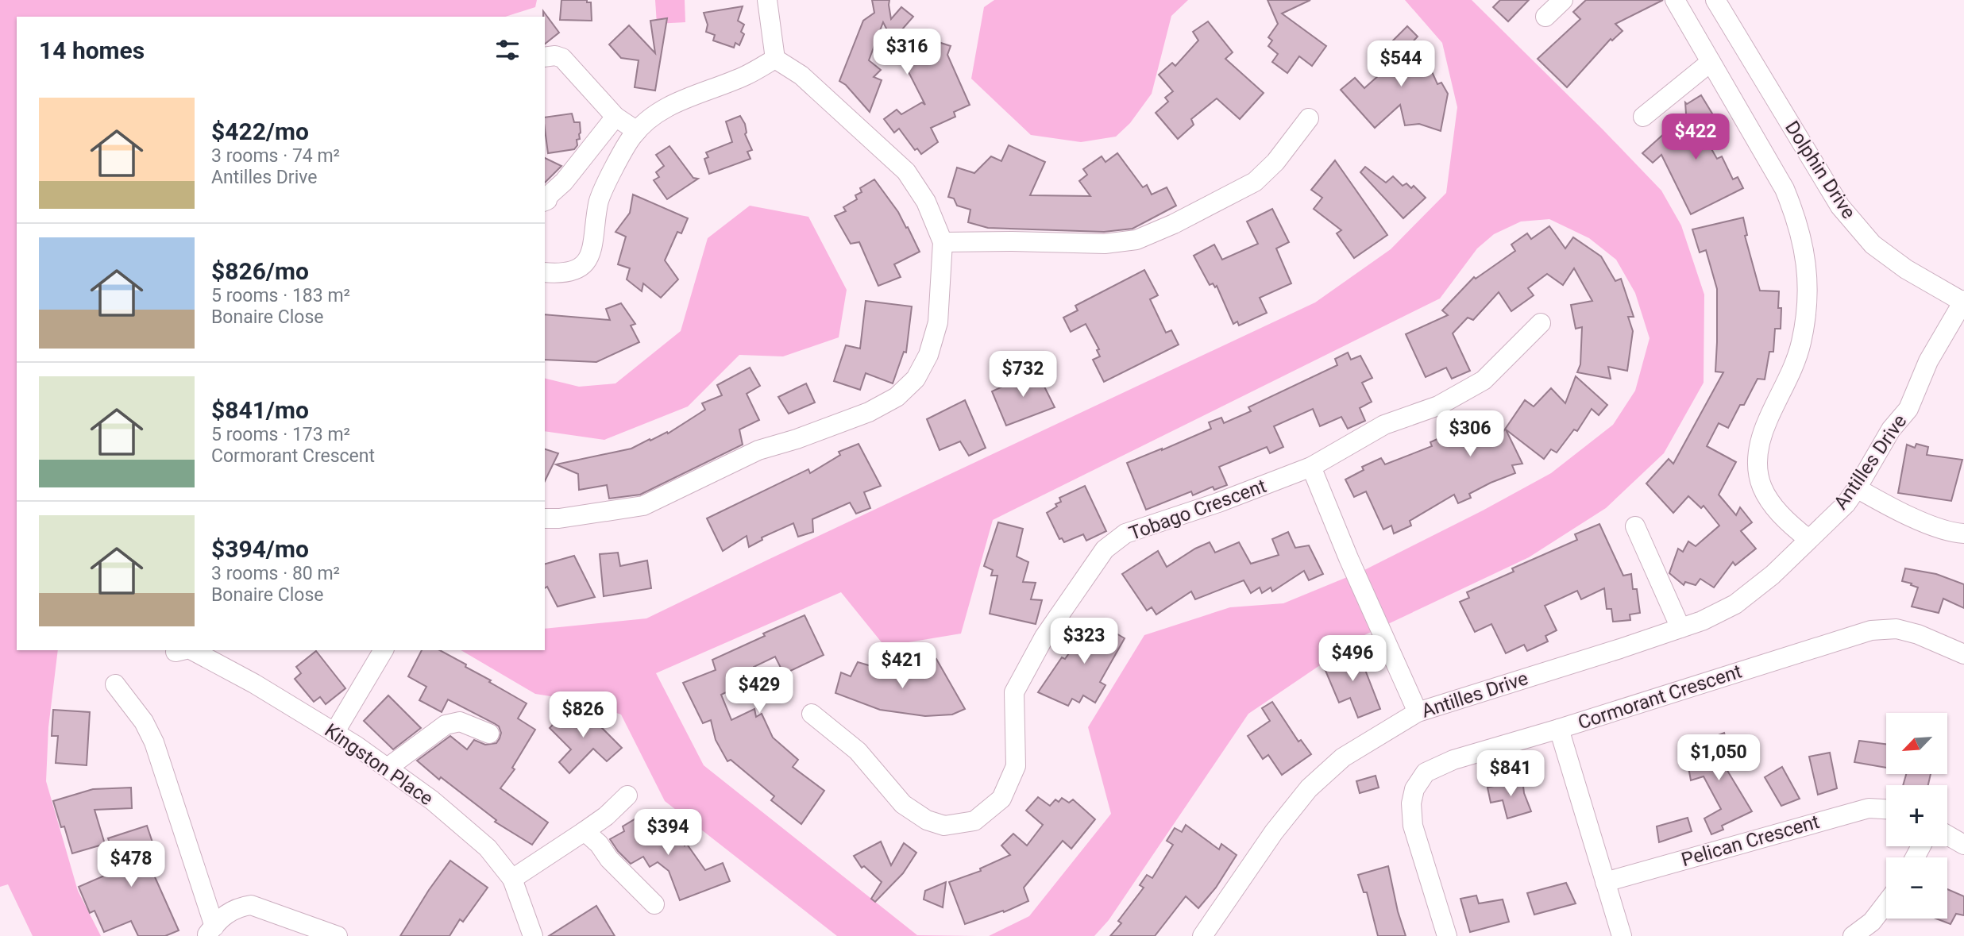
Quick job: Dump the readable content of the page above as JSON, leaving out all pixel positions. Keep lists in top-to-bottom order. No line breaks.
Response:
{"streets":{"street":["Dolphin Drive","Antilles Drive","Tobago Crescent","Cormorant Crescent","Kingston Place","Pelican Crescent"]},"crossings":[["Dolphin Drive","Antilles Drive"]],"north":"bottom left","page":{"heading":"14 homes","price":["$316","$544","$422","$732","$306","$323","$496","$421","$429","$826","$1,050","$841","$394","$478"],"list":[{"name":"$422/mo","note":"3 rooms · 74 m² · Antilles Drive"},{"name":"$826/mo","note":"5 rooms · 183 m² · Bonaire Close"},{"name":"$841/mo","note":"5 rooms · 173 m² · Cormorant Crescent"},{"name":"$394/mo","note":"3 rooms · 80 m² · Bonaire Close"}],"map_buttons":["+","−"]}}
